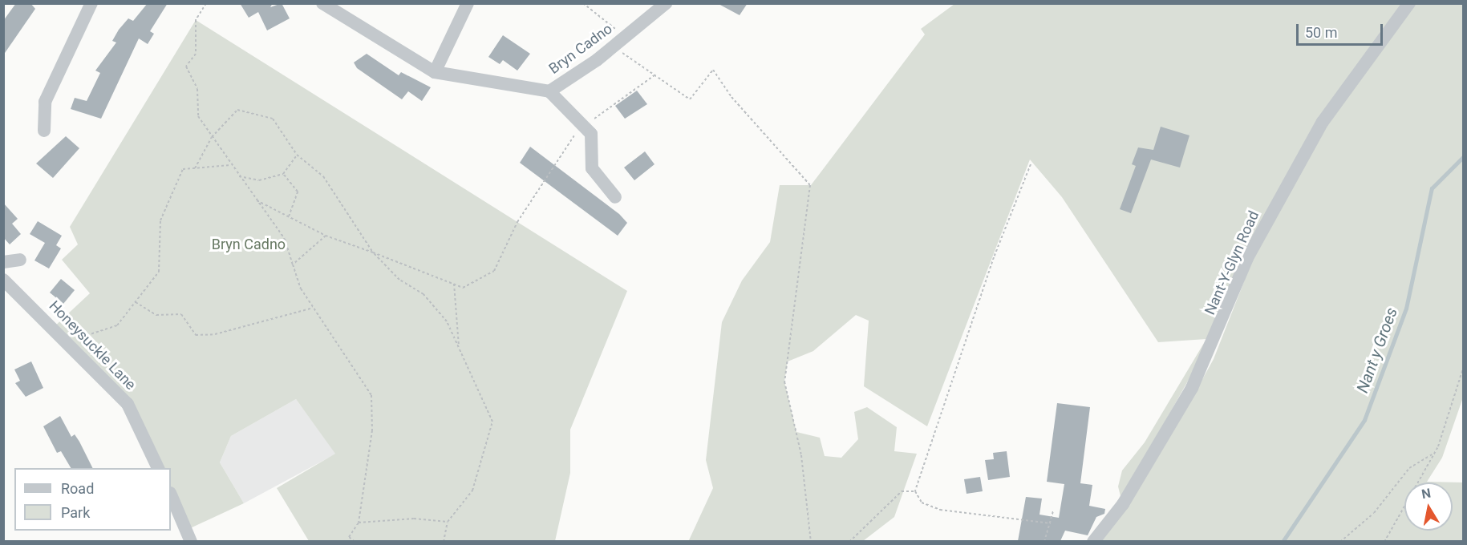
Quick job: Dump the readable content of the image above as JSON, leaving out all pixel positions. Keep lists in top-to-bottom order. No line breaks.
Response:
{"streets":{"street":["Bryn Cadno","Nant-Y-Glyn Road","Honeysuckle Lane"]},"water":["Nant y Groes"],"parks":["Bryn Cadno"],"legend":["Road","Park"],"scale_bar":"50 m","north":"top"}
